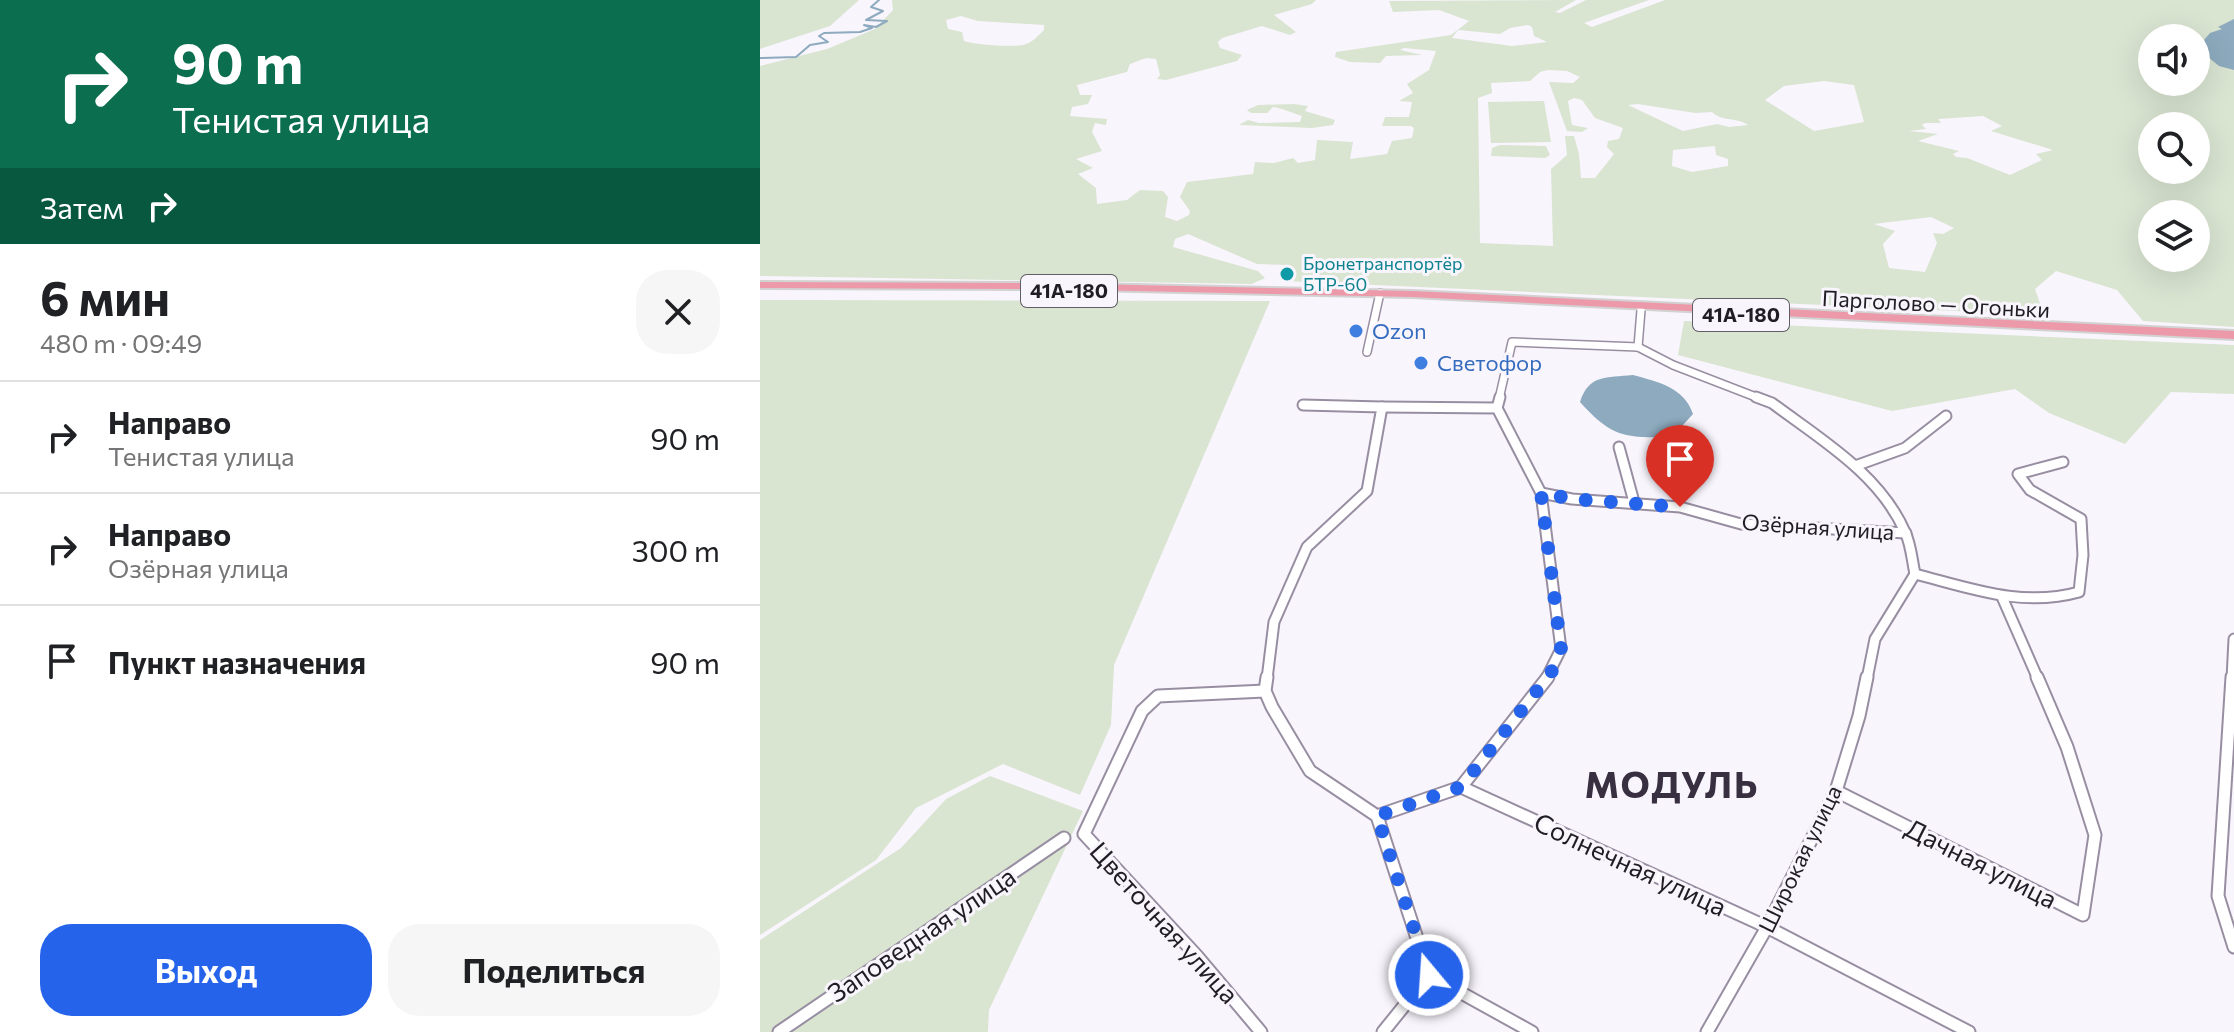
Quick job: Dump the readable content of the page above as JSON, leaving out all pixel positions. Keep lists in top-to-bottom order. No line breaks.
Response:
{"streets":{"main road":["41А-180","Парголово — Огоньки"],"street":["Озёрная улица","Широкая улица","Дачная улица","Солнечная улица","Цветочная улица","Заповедная улица"]},"crossings":[["41А-180","Парголово — Огоньки"],["Широкая улица","Дачная улица"],["Широкая улица","Солнечная улица"]],"districts":["МОДУЛЬ"],"places":["Бронетранспортёр БТР-60","Ozon","Светофор"],"page":{"turn":["90 m","Тенистая улица"],"then":"Затем","heading":["6 мин","480 m · 09:49"],"list":[{"name":"Направо","note":"Тенистая улица","value":"90 m"},{"name":"Направо","note":"Озёрная улица","value":"300 m"},{"name":"Пункт назначения","value":"90 m"}],"buttons":["Выход","Поделиться"]}}
